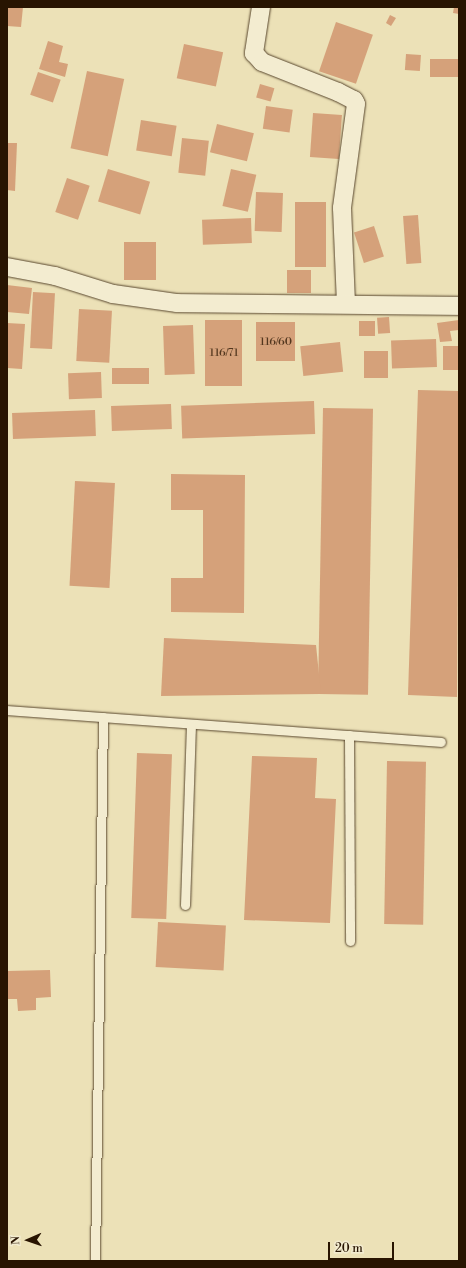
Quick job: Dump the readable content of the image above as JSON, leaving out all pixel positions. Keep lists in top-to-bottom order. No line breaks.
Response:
{"house_numbers":["116/60","116/71"],"scale_bar":"20 m","north":"left"}
